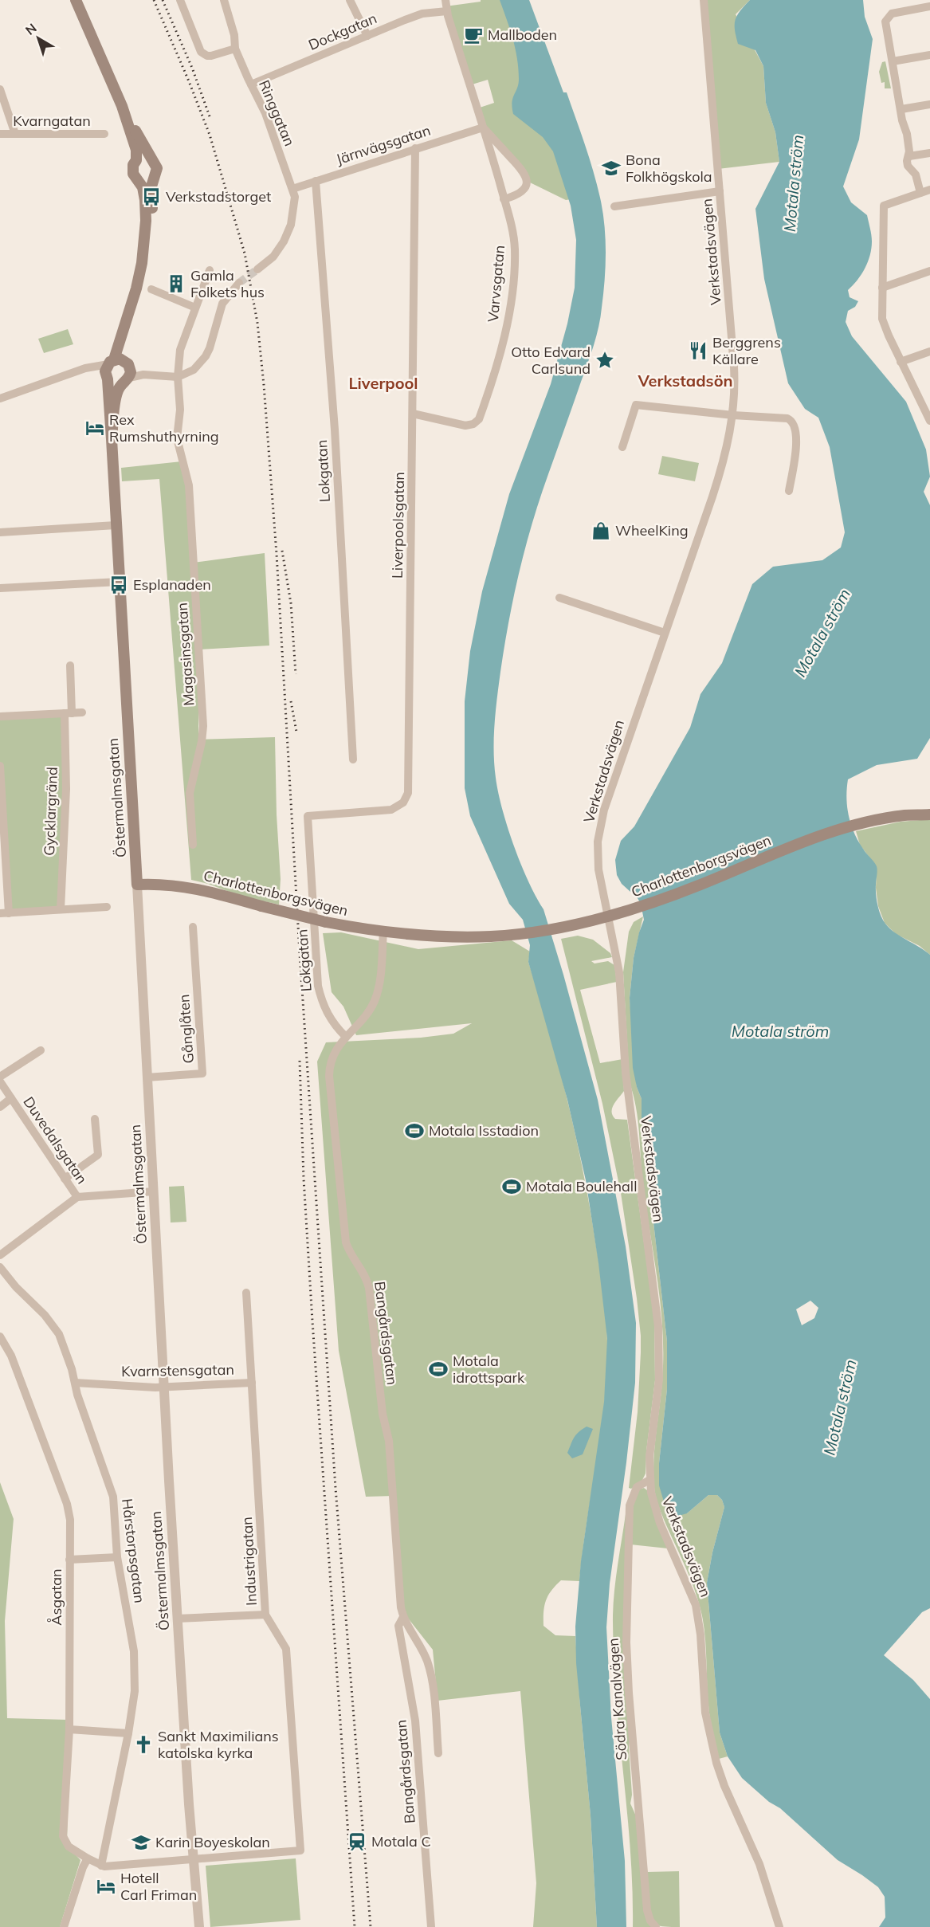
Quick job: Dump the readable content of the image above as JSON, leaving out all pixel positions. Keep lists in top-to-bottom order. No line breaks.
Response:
{"streets":{"main road":["Östermalmsgatan","Charlottenborgsvägen"],"street":["Dockgatan","Ringgatan","Kvarngatan","Järnvägsgatan","Verkstadsvägen","Varvsgatan","Lokgatan","Liverpoolsgatan","Magasinsgatan","Gycklargränd","Gånglåten","Duvedalsgatan","Bangårdsgatan","Kvarnstensgatan","Hårstorpsgatan","Industrigatan","Åsgatan","Södra Kanalvägen"]},"crossings":[["Dockgatan","Ringgatan"],["Dockgatan","Varvsgatan"],["Ringgatan","Järnvägsgatan"],["Järnvägsgatan","Varvsgatan"],["Järnvägsgatan","Lokgatan"],["Järnvägsgatan","Liverpoolsgatan"],["Verkstadsvägen","Charlottenborgsvägen"],["Verkstadsvägen","Södra Kanalvägen"],["Varvsgatan","Liverpoolsgatan"],["Lokgatan","Liverpoolsgatan"],["Lokgatan","Bangårdsgatan"],["Östermalmsgatan","Charlottenborgsvägen"],["Östermalmsgatan","Gånglåten"],["Östermalmsgatan","Duvedalsgatan"],["Östermalmsgatan","Kvarnstensgatan"],["Östermalmsgatan","Industrigatan"],["Charlottenborgsvägen","Bangårdsgatan"],["Kvarnstensgatan","Hårstorpsgatan"],["Kvarnstensgatan","Industrigatan"],["Hårstorpsgatan","Åsgatan"]],"districts":["Verkstadsön","Liverpool"],"water":["Motala ström"],"places":{"cafe":["Mallboden"],"school or university":["Bona Folkhögskola","Karin Boyeskolan"],"bus stop":["Verkstadstorget","Esplanaden"],"building":["Gamla Folkets hus"],"restaurant":["Berggrens Källare"],"place":["Otto Edvard Carlsund"],"hotel":["Rex Rumshuthyrning","Hotell Carl Friman"],"shop":["WheelKing"],"sports":["Motala Isstadion","Motala Boulehall","Motala idrottspark"],"church":["Sankt Maximilians katolska kyrka"],"station":["Motala C"]},"north":"top left"}
